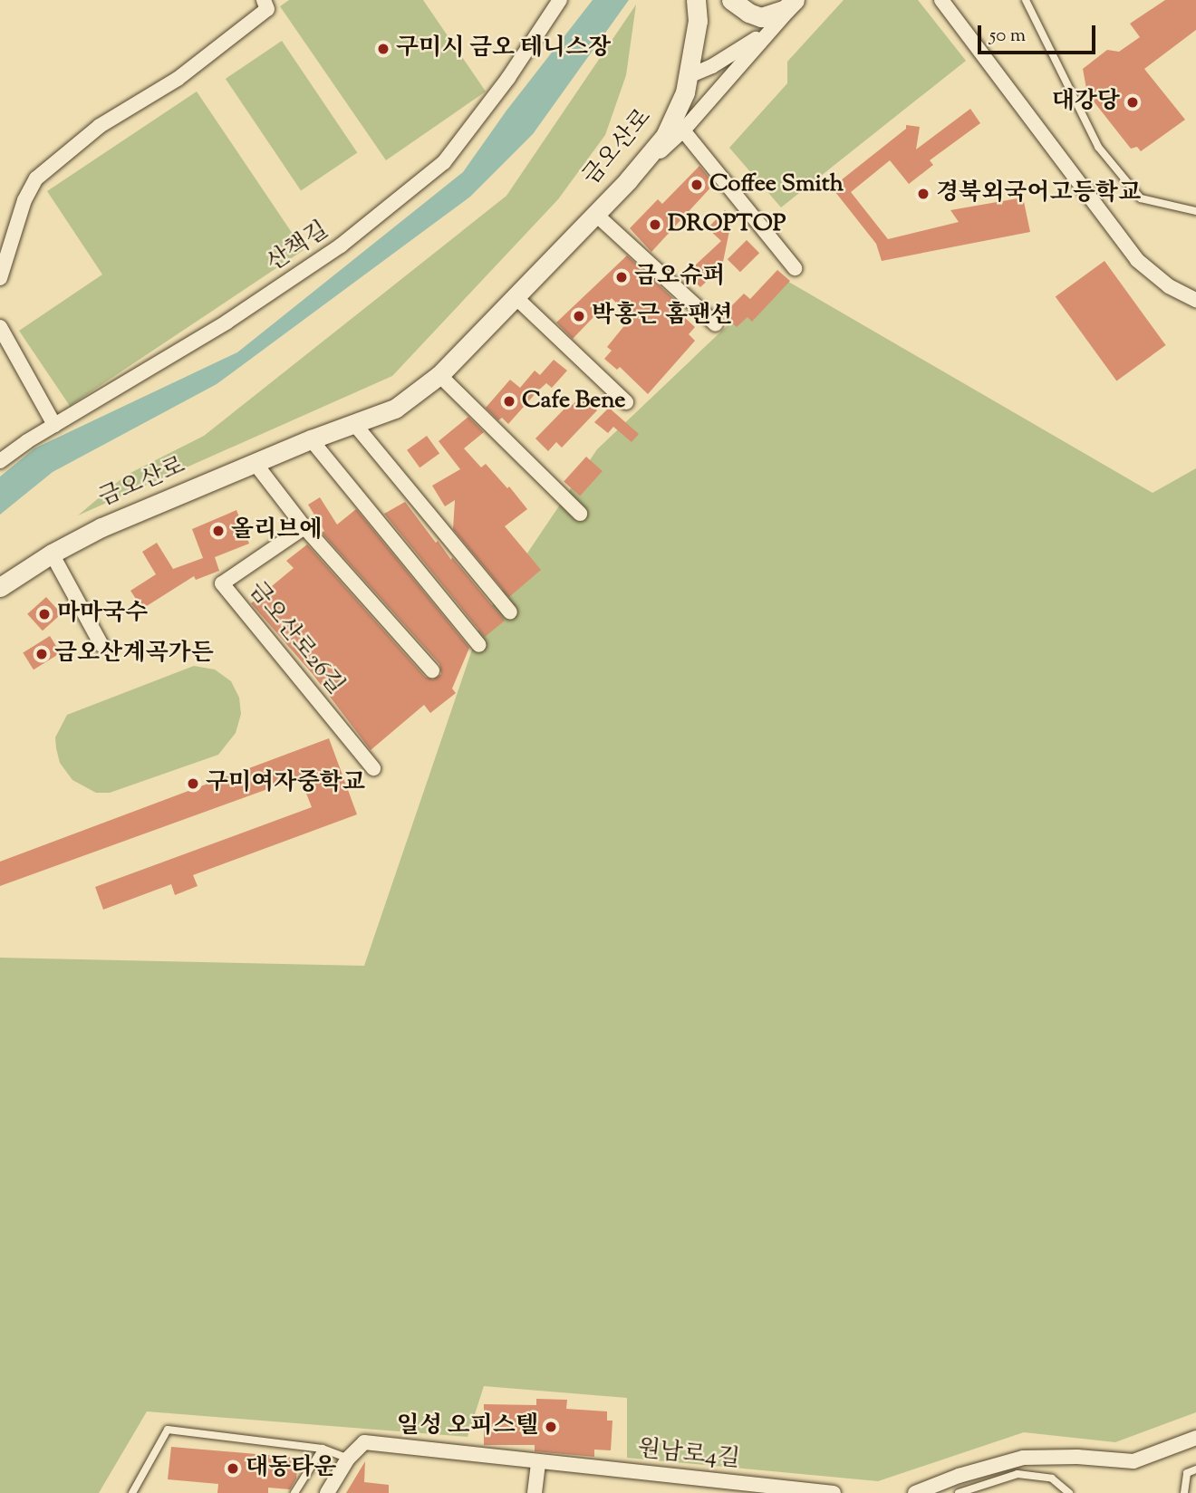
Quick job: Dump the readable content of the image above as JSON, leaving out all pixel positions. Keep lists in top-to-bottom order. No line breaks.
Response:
{"streets":{"street":["금오산로","산책길","금오산로26길","원남로4길"]},"places":["구미시 금오 테니스장","대강당","Coffee Smith","경북외국어고등학교","DROPTOP","금오슈퍼","박홍근 홈팬션","Cafe Bene","올리브에","마마국수","금오산계곡가든","구미여자중학교","일성 오피스텔","대동타운"],"scale_bar":"50 m"}
